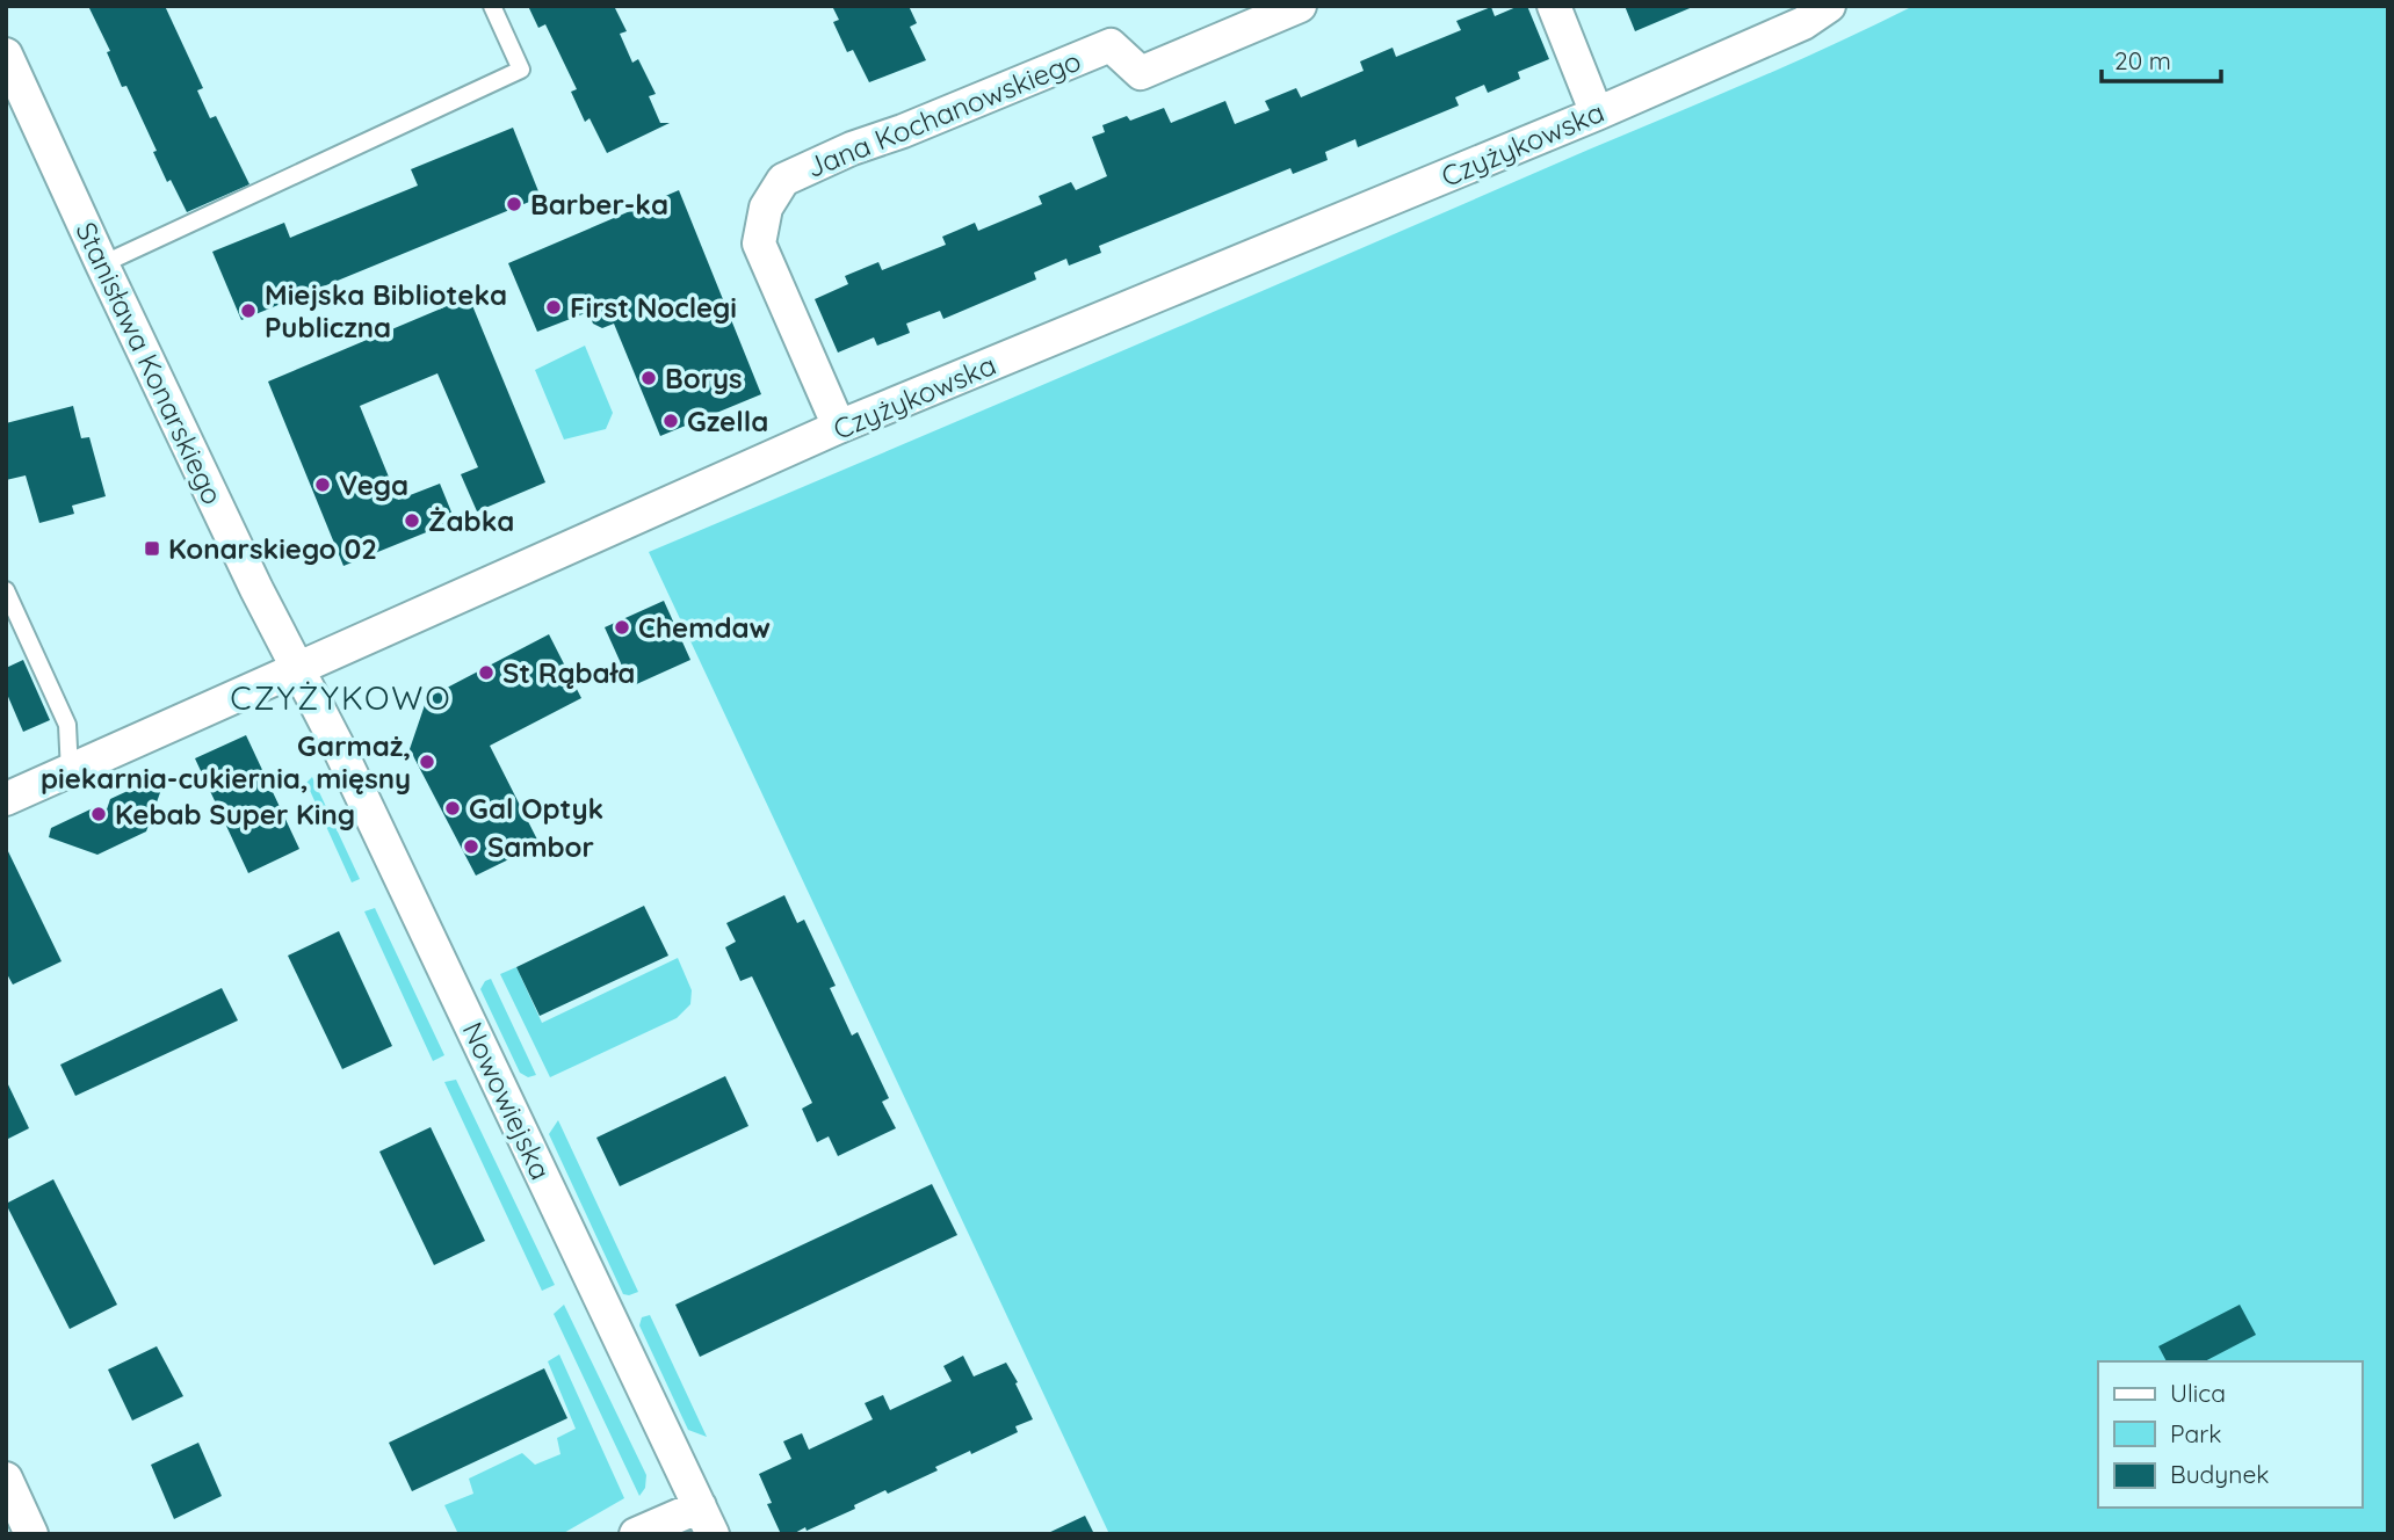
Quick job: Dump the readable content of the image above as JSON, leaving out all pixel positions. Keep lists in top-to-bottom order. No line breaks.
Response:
{"streets":{"street":["Jana Kochanowskiego","Czyżykowska","Stanisława Konarskiego","Nowowiejska"]},"crossings":[["Jana Kochanowskiego","Czyżykowska"],["Czyżykowska","Stanisława Konarskiego"],["Czyżykowska","Nowowiejska"],["Stanisława Konarskiego","Nowowiejska"]],"districts":["CZYŻYKOWO"],"places":{"other":["Barber-ka","First Noclegi","Miejska Biblioteka Publiczna","Borys","Gzella","Vega","Żabka","Chemdaw","St Rąbała","Garmaż, piekarnia-cukiernia, mięsny","Gal Optyk","Kebab Super King","Sambor"],"transit":["Konarskiego 02"]},"legend":["Ulica","Park","Budynek"],"scale_bar":"20 m"}
